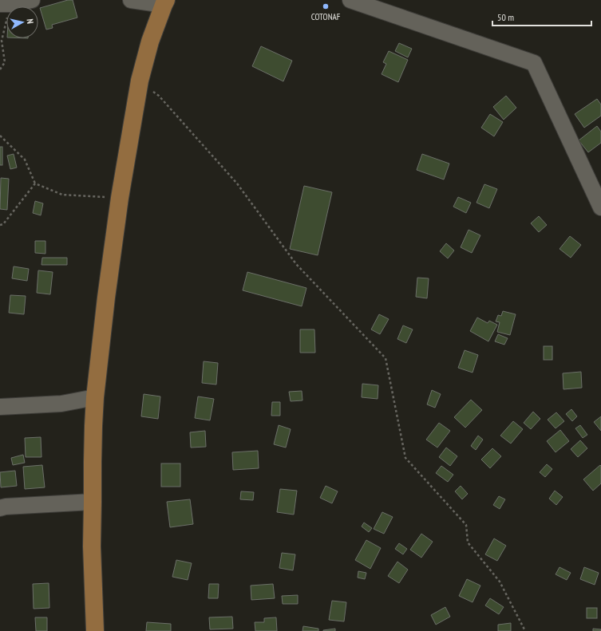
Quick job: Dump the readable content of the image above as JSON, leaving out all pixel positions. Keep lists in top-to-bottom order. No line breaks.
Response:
{"places":["COTONAF"],"scale_bar":"50 m","north":"right"}
